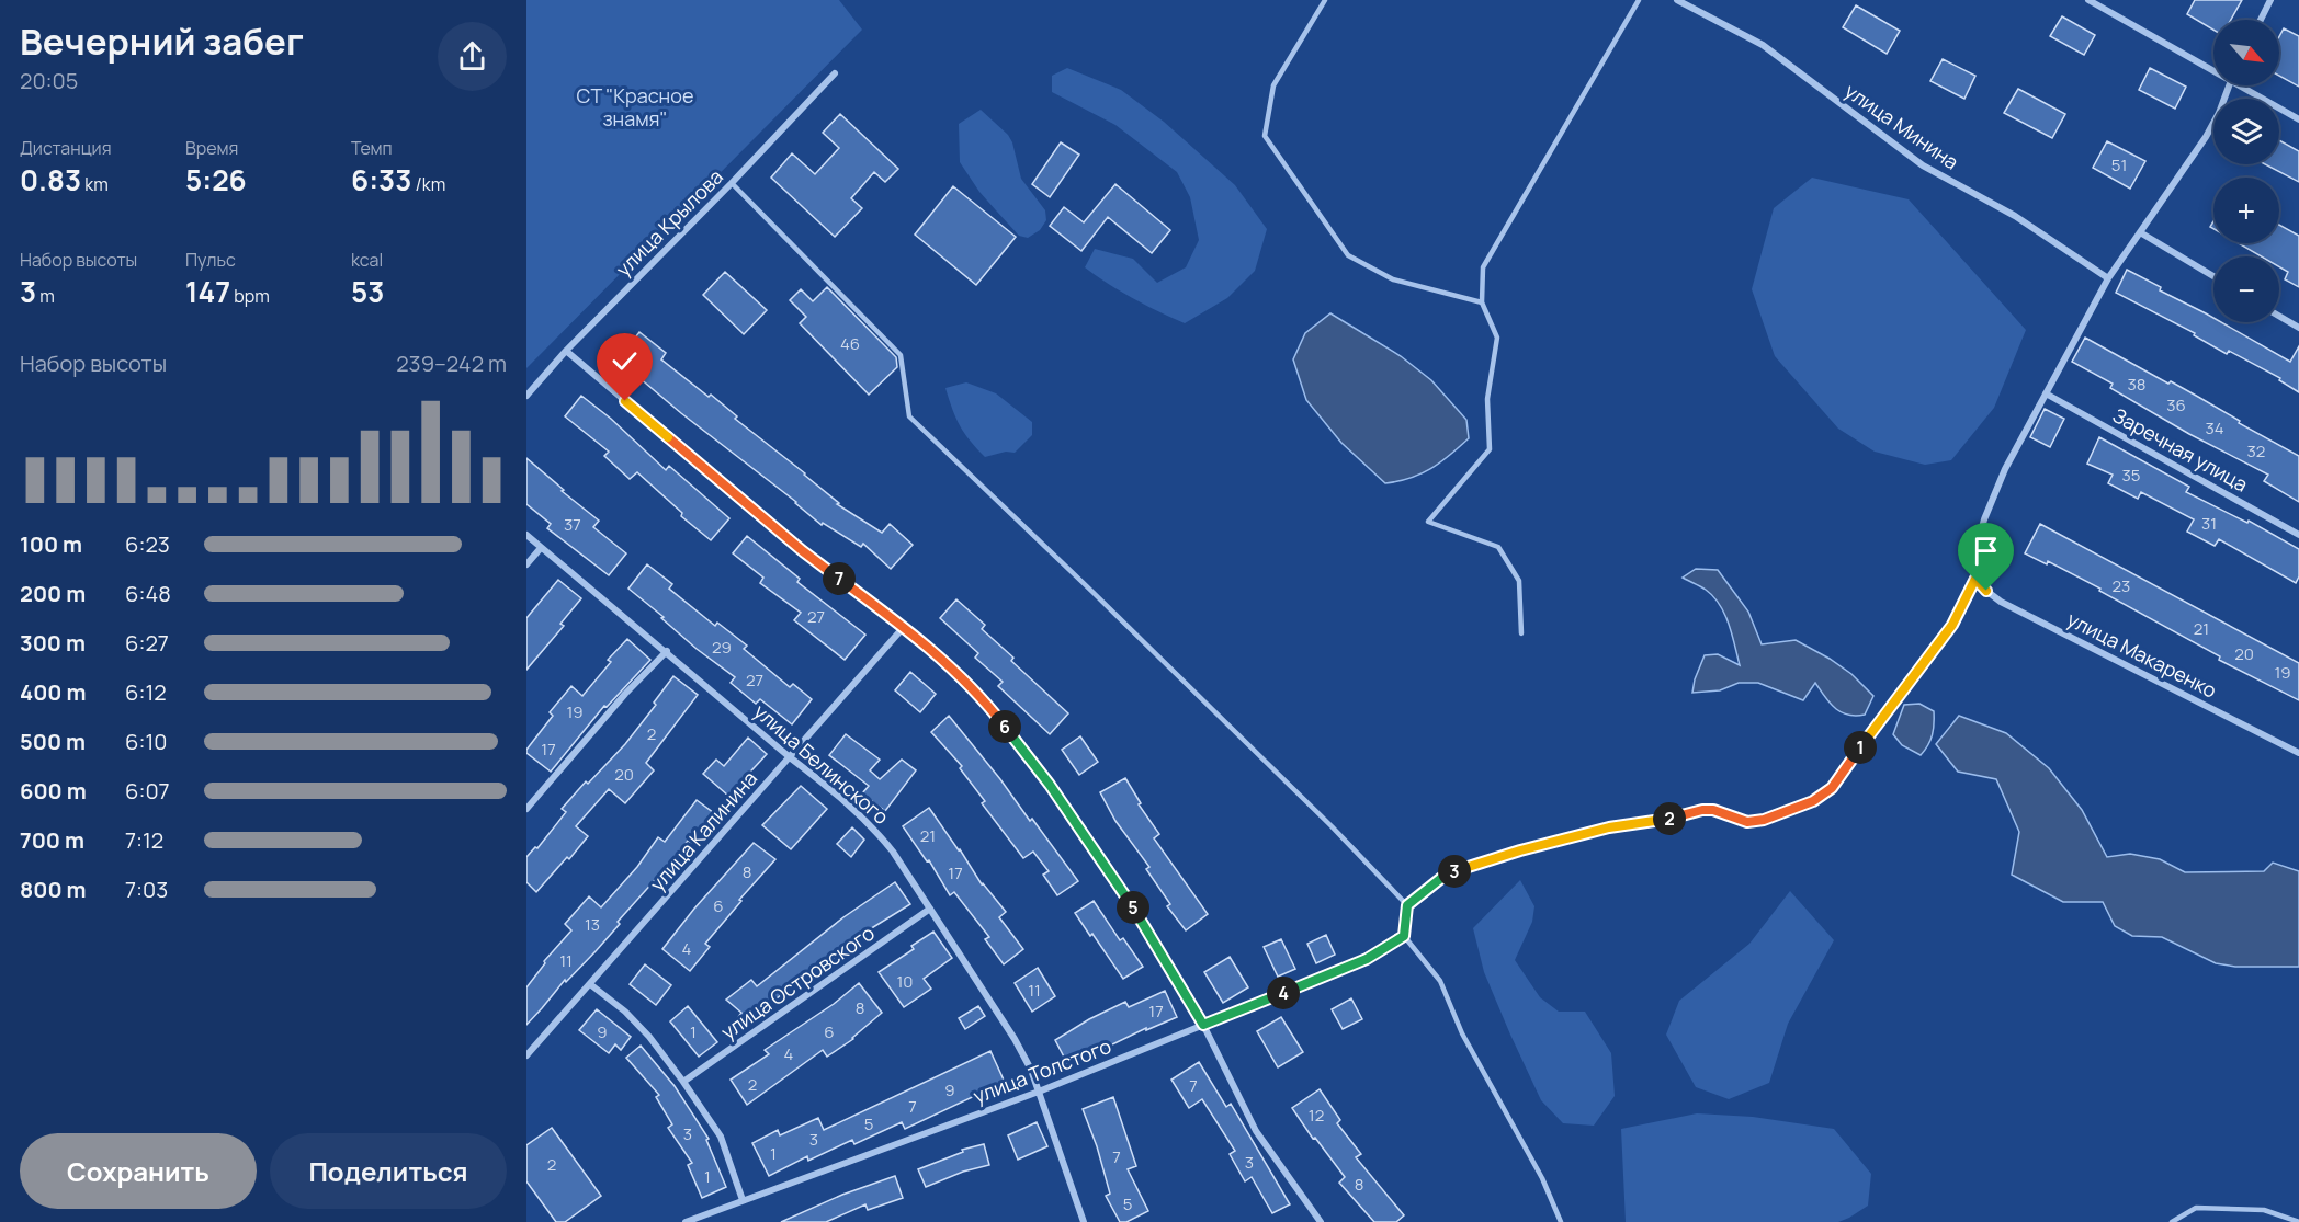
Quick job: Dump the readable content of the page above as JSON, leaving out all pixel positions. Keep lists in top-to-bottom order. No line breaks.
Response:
{"streets":{"street":["улица Минина","улица Крылова","Заречная улица","улица Макаренко","улица Белинского","улица Калинина","улица Островского","улица Толстого"]},"crossings":[["улица Белинского","улица Калинина"],["улица Белинского","улица Островского"],["улица Белинского","улица Толстого"]],"parks":["СТ \"Красное знамя\""],"house_numbers":["51","46","38","36","34","32","35","31","37","23","27","21","29","20","19","27","19","2","17","20","21","8","17","6","13","4","11","10","11","8","17","9","1","6","4","2","7","9","7","12","5","3","3","1","7","3","2","1","8","5"],"north":"bottom right","page":{"heading":["Вечерний забег","20:05"],"map_buttons":["+","−"],"stats":[["Дистанция","0.83 km"],["Время","5:26"],["Темп","6:33 /km"],["Набор высоты","3 m"],["Пульс","147 bpm"],["kcal","53"]],"chart":["Набор высоты","239–242 m"],"list":[{"name":"100 m","note":"6:23"},{"name":"200 m","note":"6:48"},{"name":"300 m","note":"6:27"},{"name":"400 m","note":"6:12"},{"name":"500 m","note":"6:10"},{"name":"600 m","note":"6:07"},{"name":"700 m","note":"7:12"},{"name":"800 m","note":"7:03"}],"pins":["7","6","1","2","3","5","4"],"buttons":["Сохранить","Поделиться"]}}
